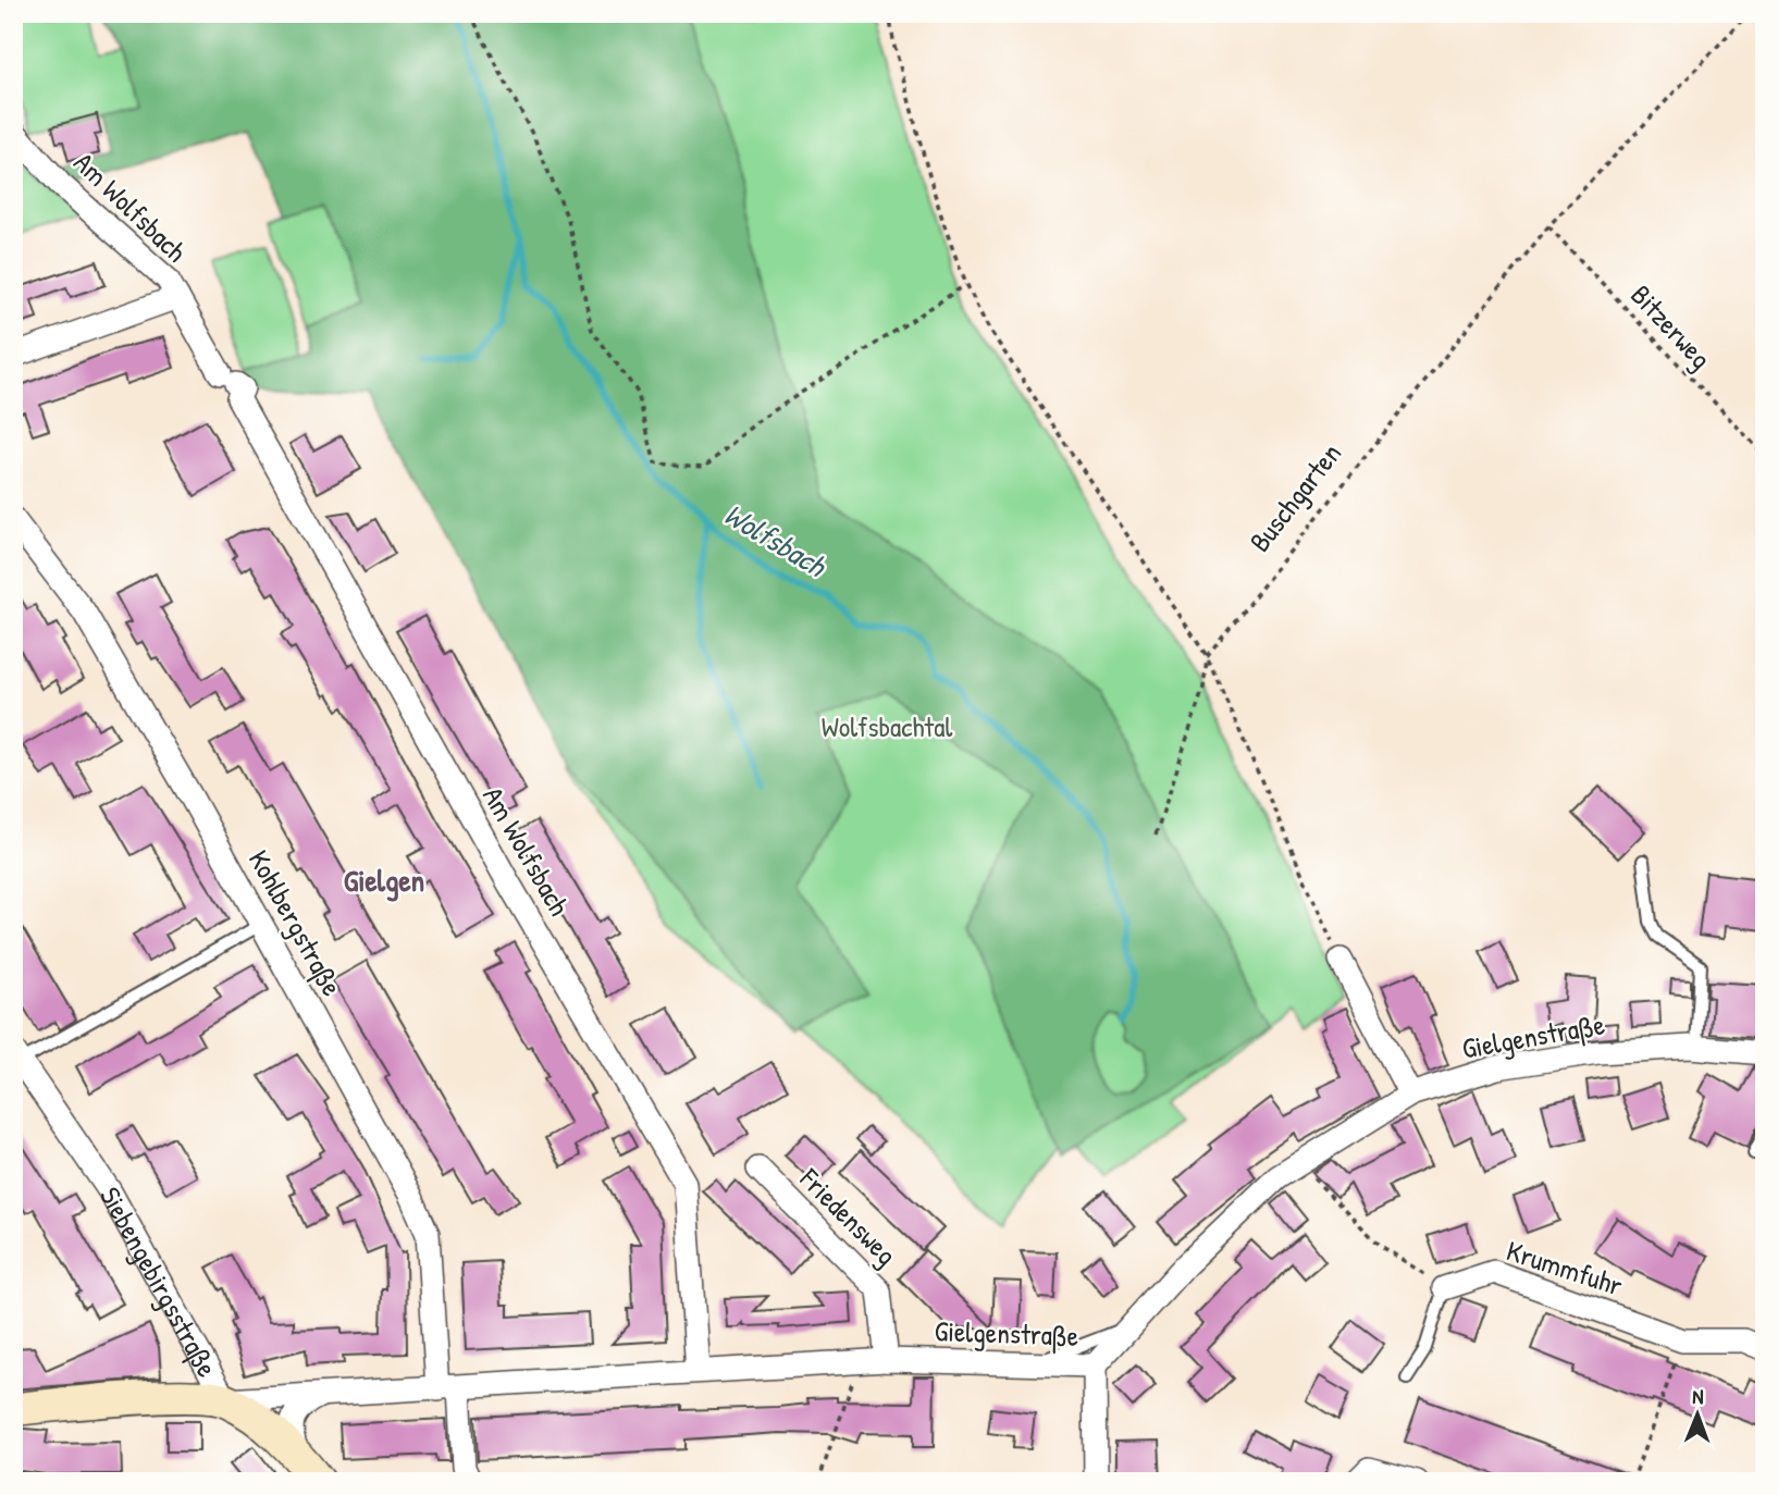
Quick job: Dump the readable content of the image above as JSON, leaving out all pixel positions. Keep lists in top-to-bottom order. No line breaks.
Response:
{"streets":{"main road":["Siebengebirgsstraße"],"street":["Am Wolfsbach","Kohlbergstraße","Gielgenstraße","Friedensweg","Krummfuhr"],"path":["Bitzerweg","Buschgarten"]},"crossings":[["Am Wolfsbach","Gielgenstraße"],["Bitzerweg","Buschgarten"],["Kohlbergstraße","Gielgenstraße"],["Kohlbergstraße","Siebengebirgsstraße"],["Gielgenstraße","Friedensweg"],["Gielgenstraße","Siebengebirgsstraße"]],"districts":["Gielgen"],"water":["Wolfsbach"],"parks":["Wolfsbachtal"],"north":"top"}
